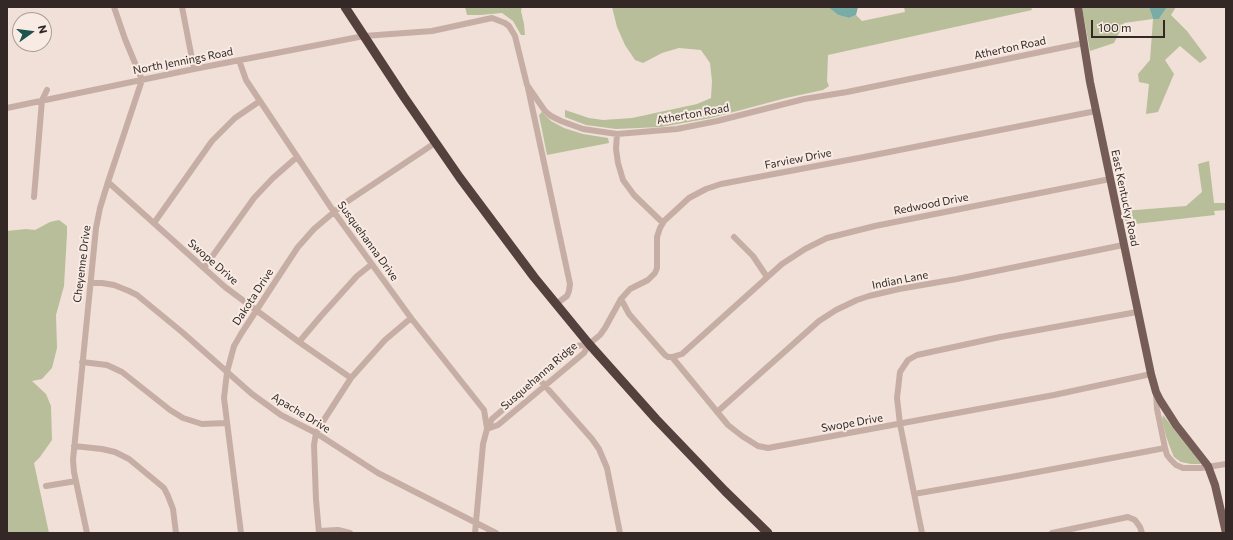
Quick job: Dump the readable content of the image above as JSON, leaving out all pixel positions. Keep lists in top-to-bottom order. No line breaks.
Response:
{"streets":{"main road":["East Kentucky Road"],"street":["Atherton Road","North Jennings Road","Farview Drive","Redwood Drive","Susquehanna Drive","Swope Drive","Cheyenne Drive","Indian Lane","Dakota Drive","Susquehanna Ridge","Apache Drive"]},"crossings":[["Atherton Road","North Jennings Road"],["Atherton Road","East Kentucky Road"],["North Jennings Road","Susquehanna Drive"],["North Jennings Road","Cheyenne Drive"],["Farview Drive","East Kentucky Road"],["Farview Drive","Swope Drive"],["Farview Drive","Susquehanna Ridge"],["East Kentucky Road","Redwood Drive"],["East Kentucky Road","Swope Drive"],["East Kentucky Road","Indian Lane"],["Redwood Drive","Swope Drive"],["Susquehanna Drive","Dakota Drive"],["Susquehanna Drive","Susquehanna Ridge"],["Swope Drive","Cheyenne Drive"],["Swope Drive","Indian Lane"],["Swope Drive","Dakota Drive"],["Cheyenne Drive","Apache Drive"],["Dakota Drive","Apache Drive"],["Susquehanna Ridge","Apache Drive"]],"scale_bar":"100 m","north":"right"}
